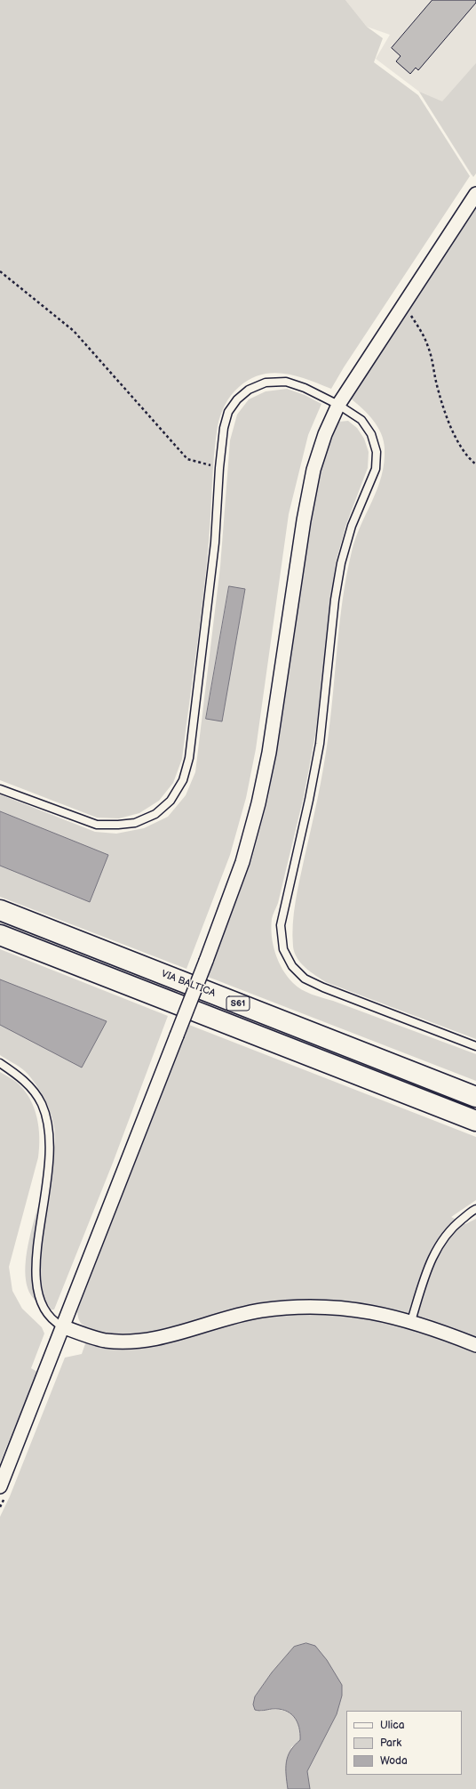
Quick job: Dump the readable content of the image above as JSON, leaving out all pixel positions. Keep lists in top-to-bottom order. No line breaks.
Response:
{"streets":{"highway":["VIA BALTICA","S61"]},"legend":["Ulica","Park","Woda"]}
